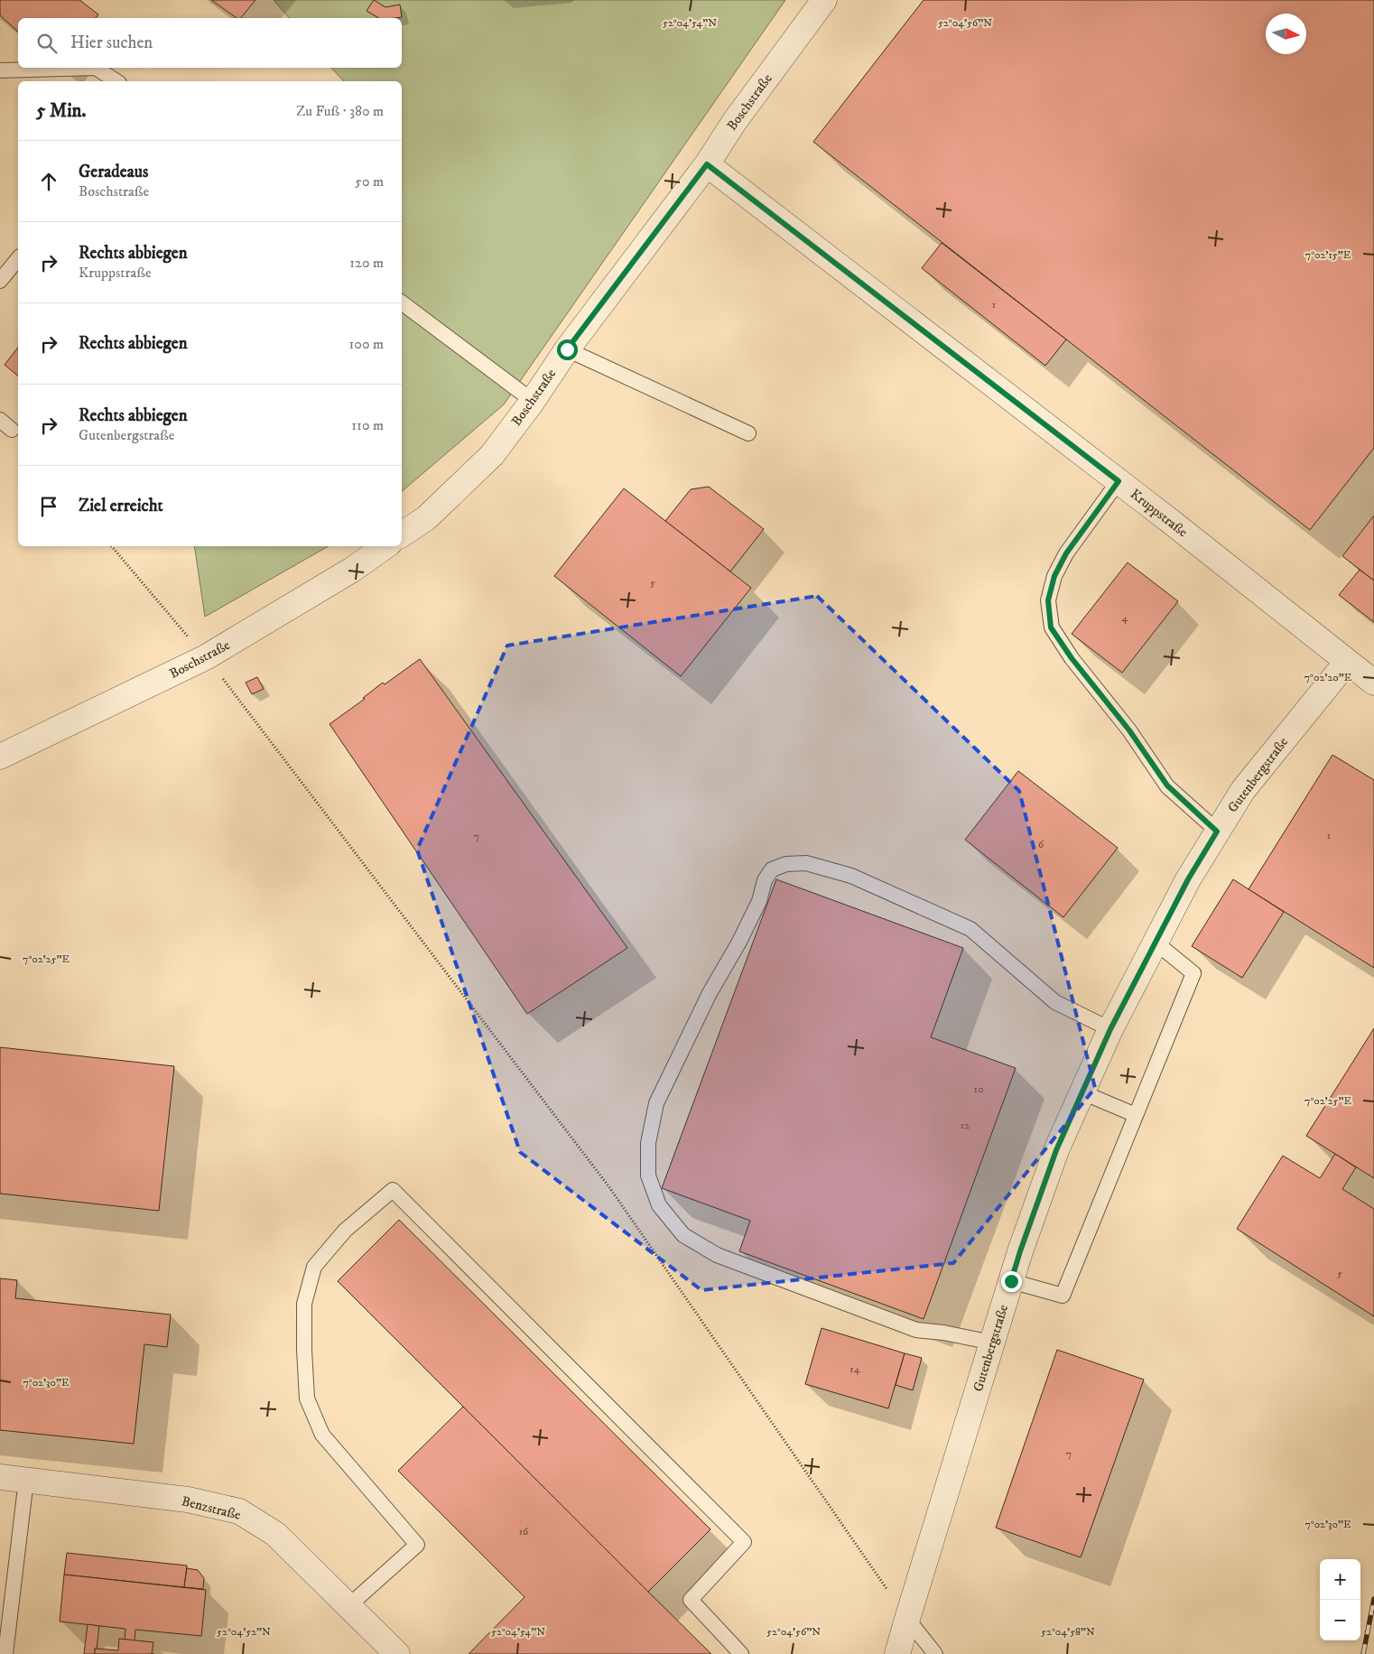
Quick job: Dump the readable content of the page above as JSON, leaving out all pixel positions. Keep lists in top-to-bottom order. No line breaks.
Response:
{"streets":{"street":["Boschstraße","Kruppstraße","Gutenbergstraße","Benzstraße"]},"crossings":[["Boschstraße","Kruppstraße"],["Kruppstraße","Gutenbergstraße"]],"house_numbers":["1","5","4","1","7","6","10","12","5","14","7","16"],"north":"right","page":{"search":"Hier suchen","heading":["5 Min.","Zu Fuß · 380 m"],"list":[["Geradeaus","Boschstraße","50 m"],["Rechts abbiegen","Kruppstraße","120 m"],["Rechts abbiegen","100 m"],["Rechts abbiegen","Gutenbergstraße","110 m"],"Ziel erreicht"],"map_buttons":["+","−"]},"coordinates":["52°04'54\"N","52°04'56\"N","7°02'15\"E","7°02'20\"E","7°02'25\"E","7°02'30\"E","52°04'52\"N","52°04'58\"N"]}
